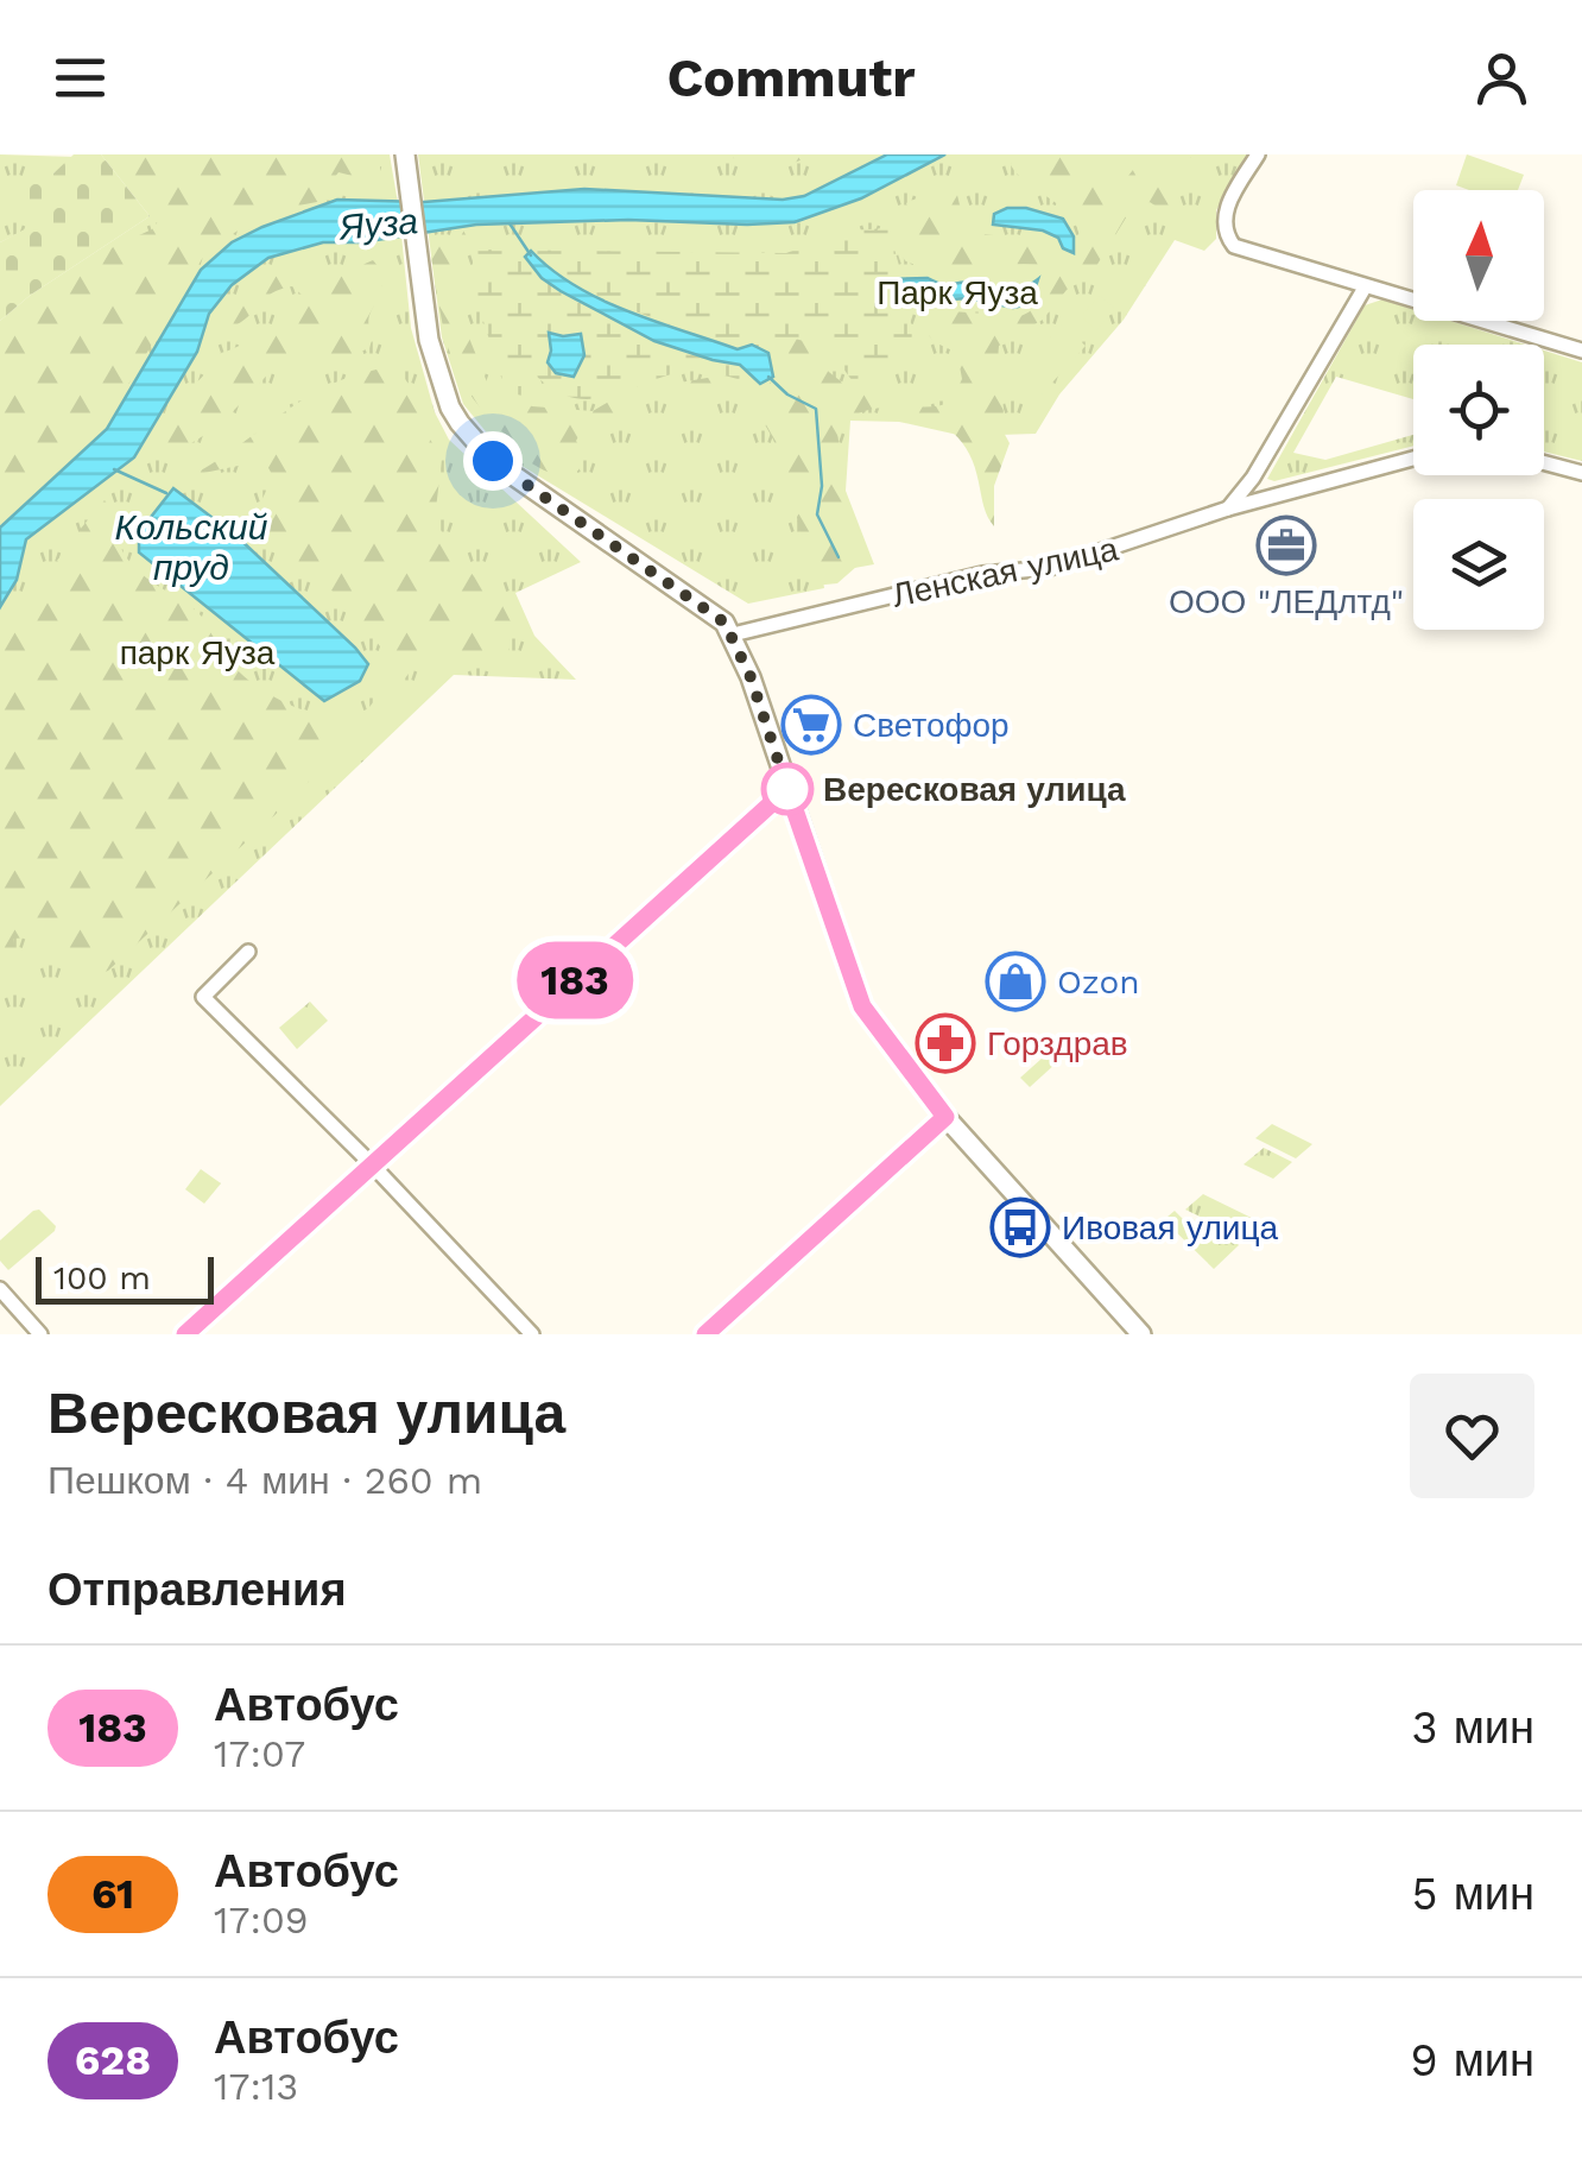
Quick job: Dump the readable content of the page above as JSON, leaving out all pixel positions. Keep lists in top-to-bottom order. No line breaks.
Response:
{"streets":{"street":["Ленская улица"]},"water":["Яуза","Кольский пруд"],"parks":["Парк Яуза","парк Яуза"],"places":{"office":["ООО \"ЛЕДлтд\""],"supermarket":["Светофор"],"other":["Вересковая улица"],"shop":["Ozon"],"pharmacy":["Горздрав"],"bus stop":["Ивовая улица"]},"lines":["bus line 183"],"scale_bar":"100 m","north":"top","page":{"header":"Commutr","on_map":"183","scale":"100 m","heading":[["Вересковая улица","Пешком · 4 мин · 260 m"],"Отправления"],"list":[{"mark":"183","name":"Автобус","note":"17:07","value":"3 мин"},{"mark":"61","name":"Автобус","note":"17:09","value":"5 мин"},{"mark":"628","name":"Автобус","note":"17:13","value":"9 мин"}]}}
